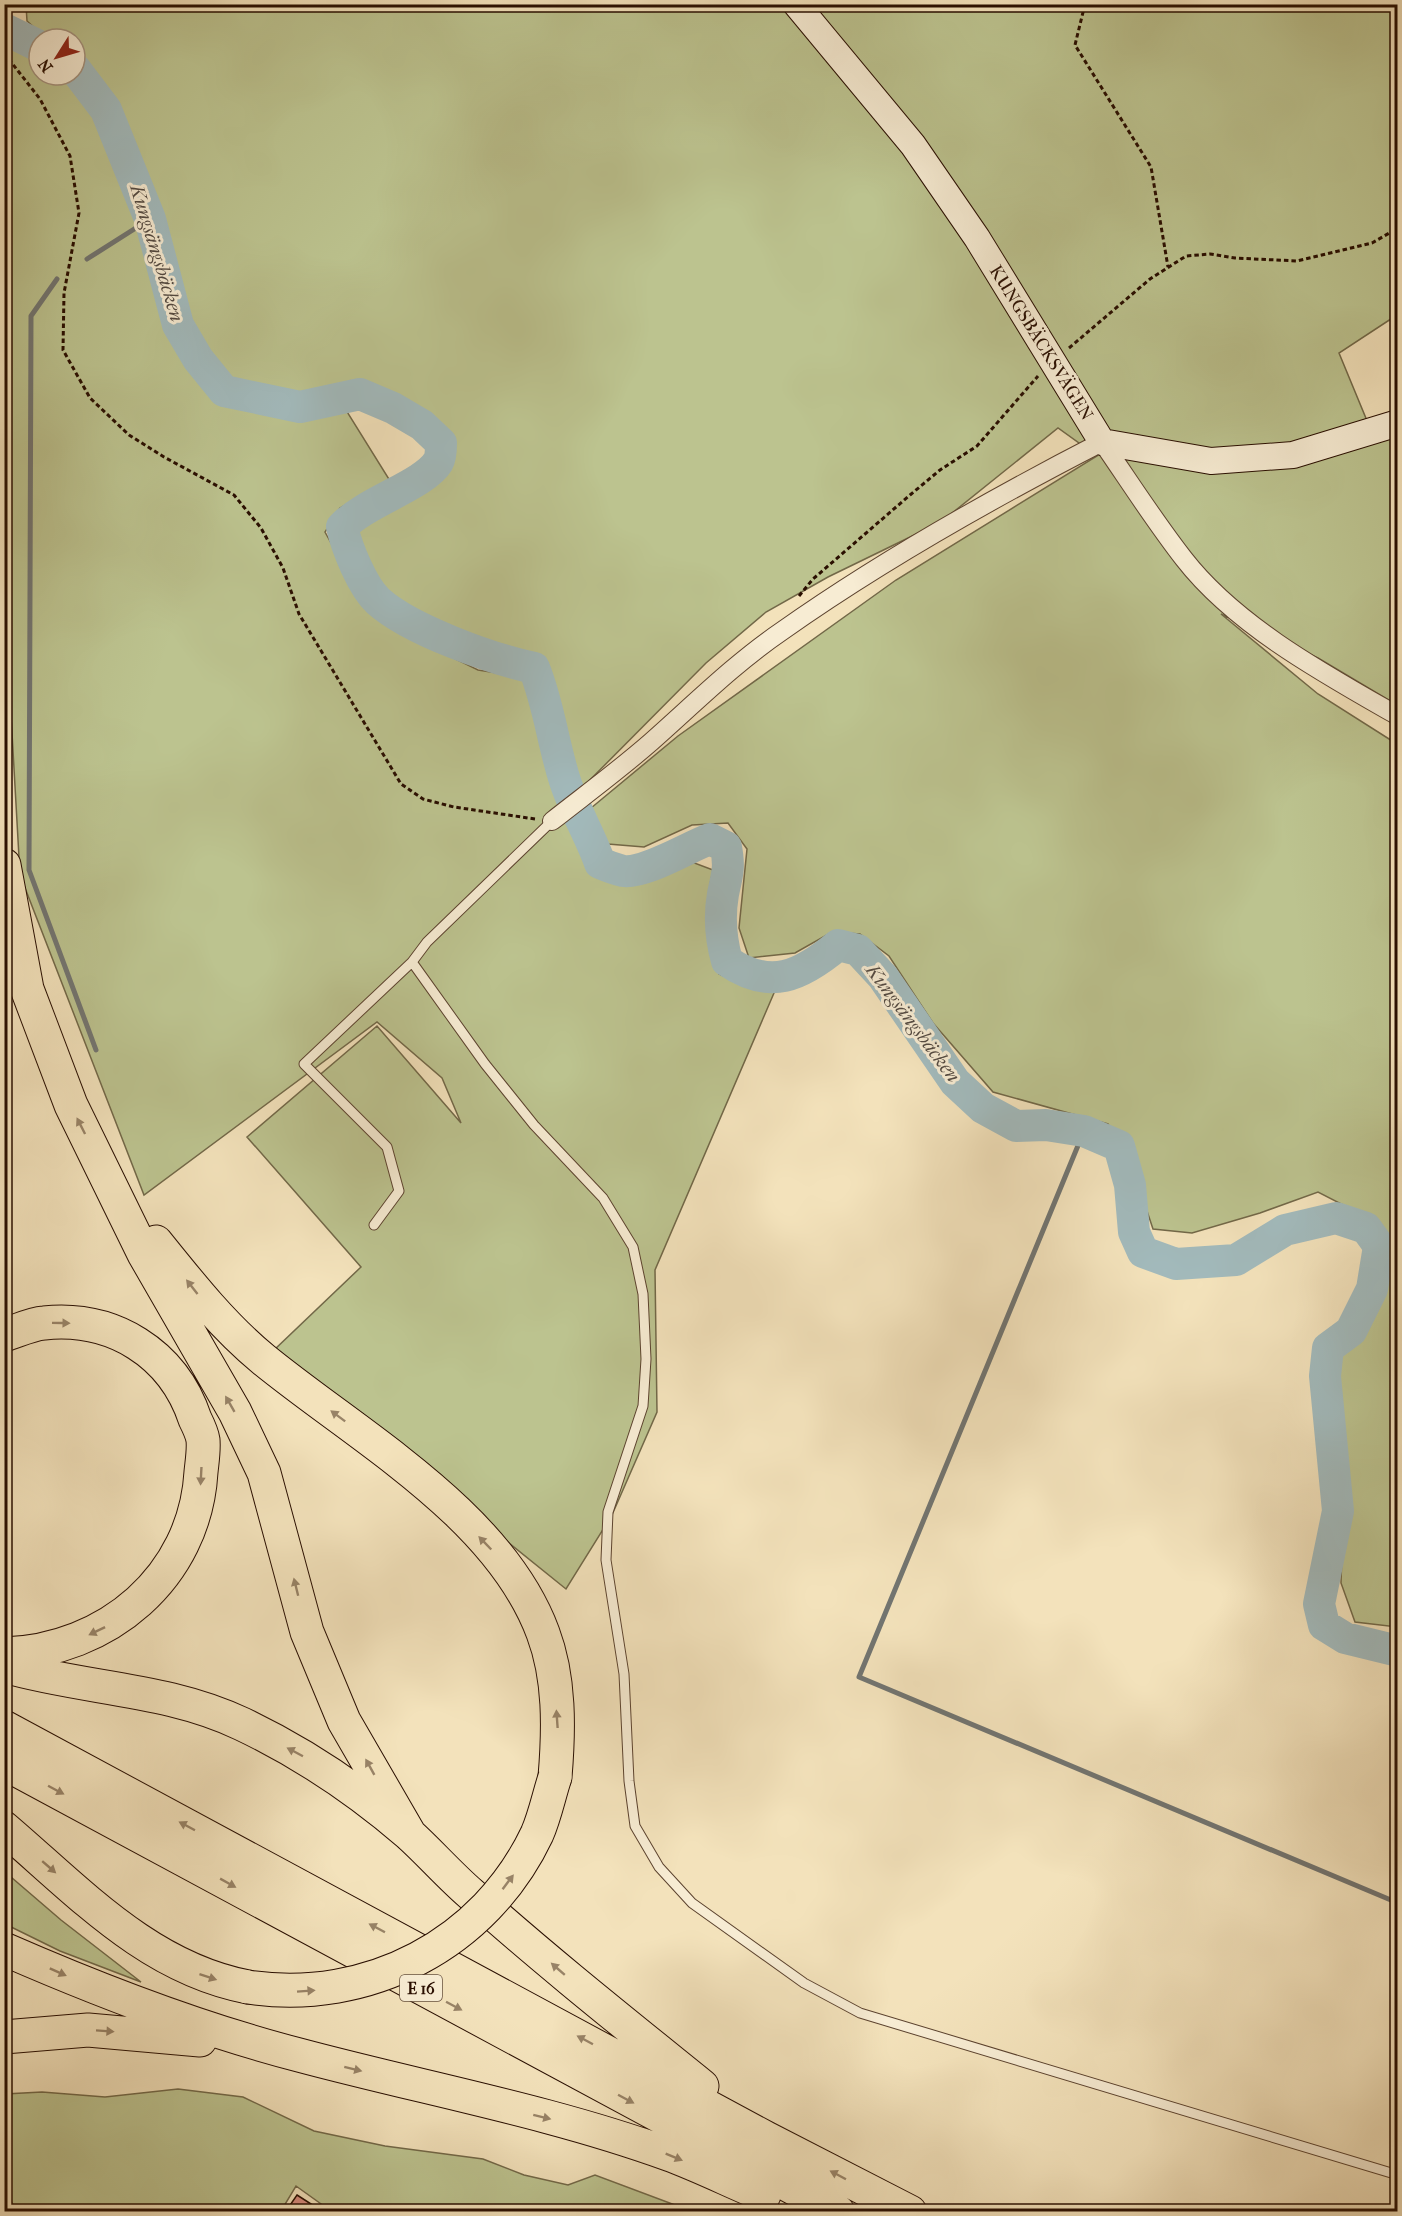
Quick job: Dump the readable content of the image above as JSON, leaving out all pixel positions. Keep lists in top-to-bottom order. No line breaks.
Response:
{"streets":{"highway":["E 16"],"street":["KUNGSBÄCKSVÄGEN"]},"water":["Kungsängsbäcken"],"north":"bottom left"}
